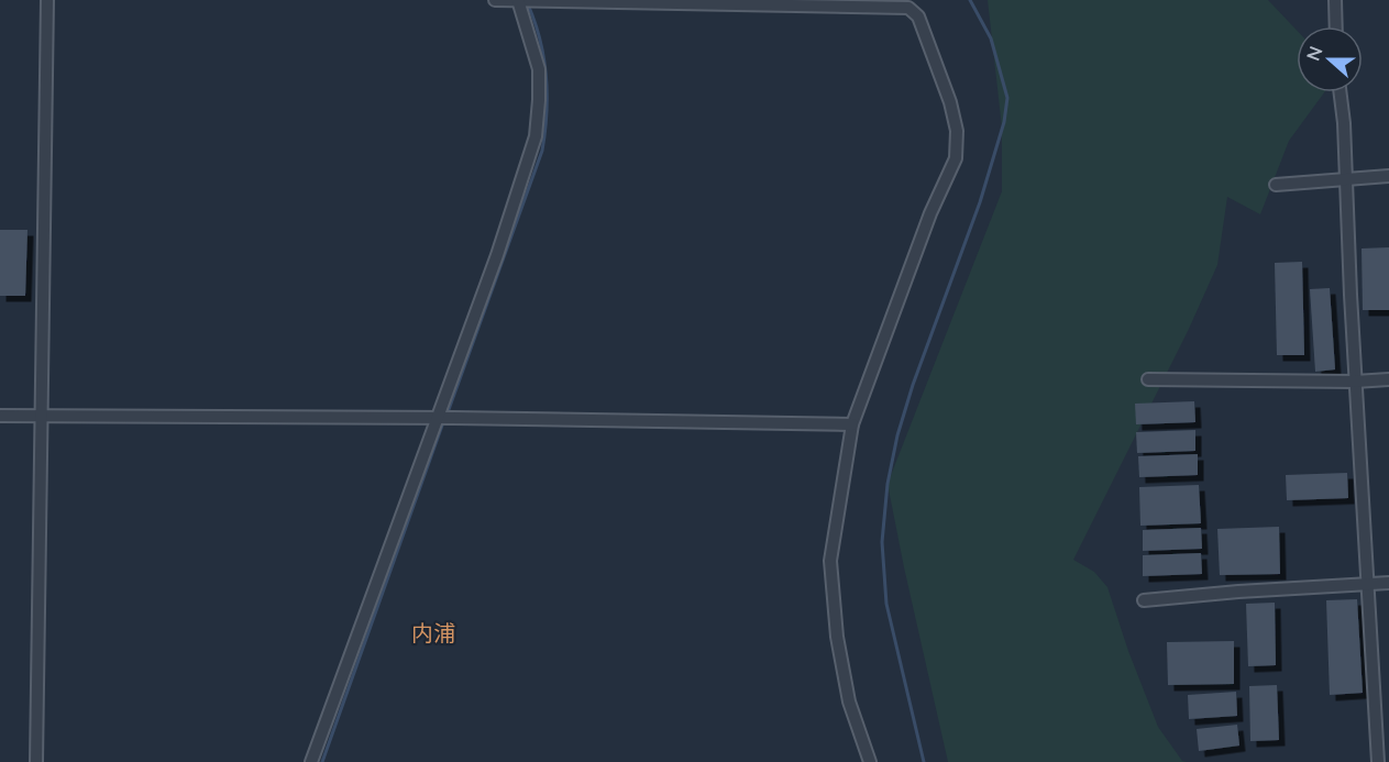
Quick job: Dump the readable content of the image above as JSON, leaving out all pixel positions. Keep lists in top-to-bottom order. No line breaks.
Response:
{"districts":["内浦"],"north":"left"}
